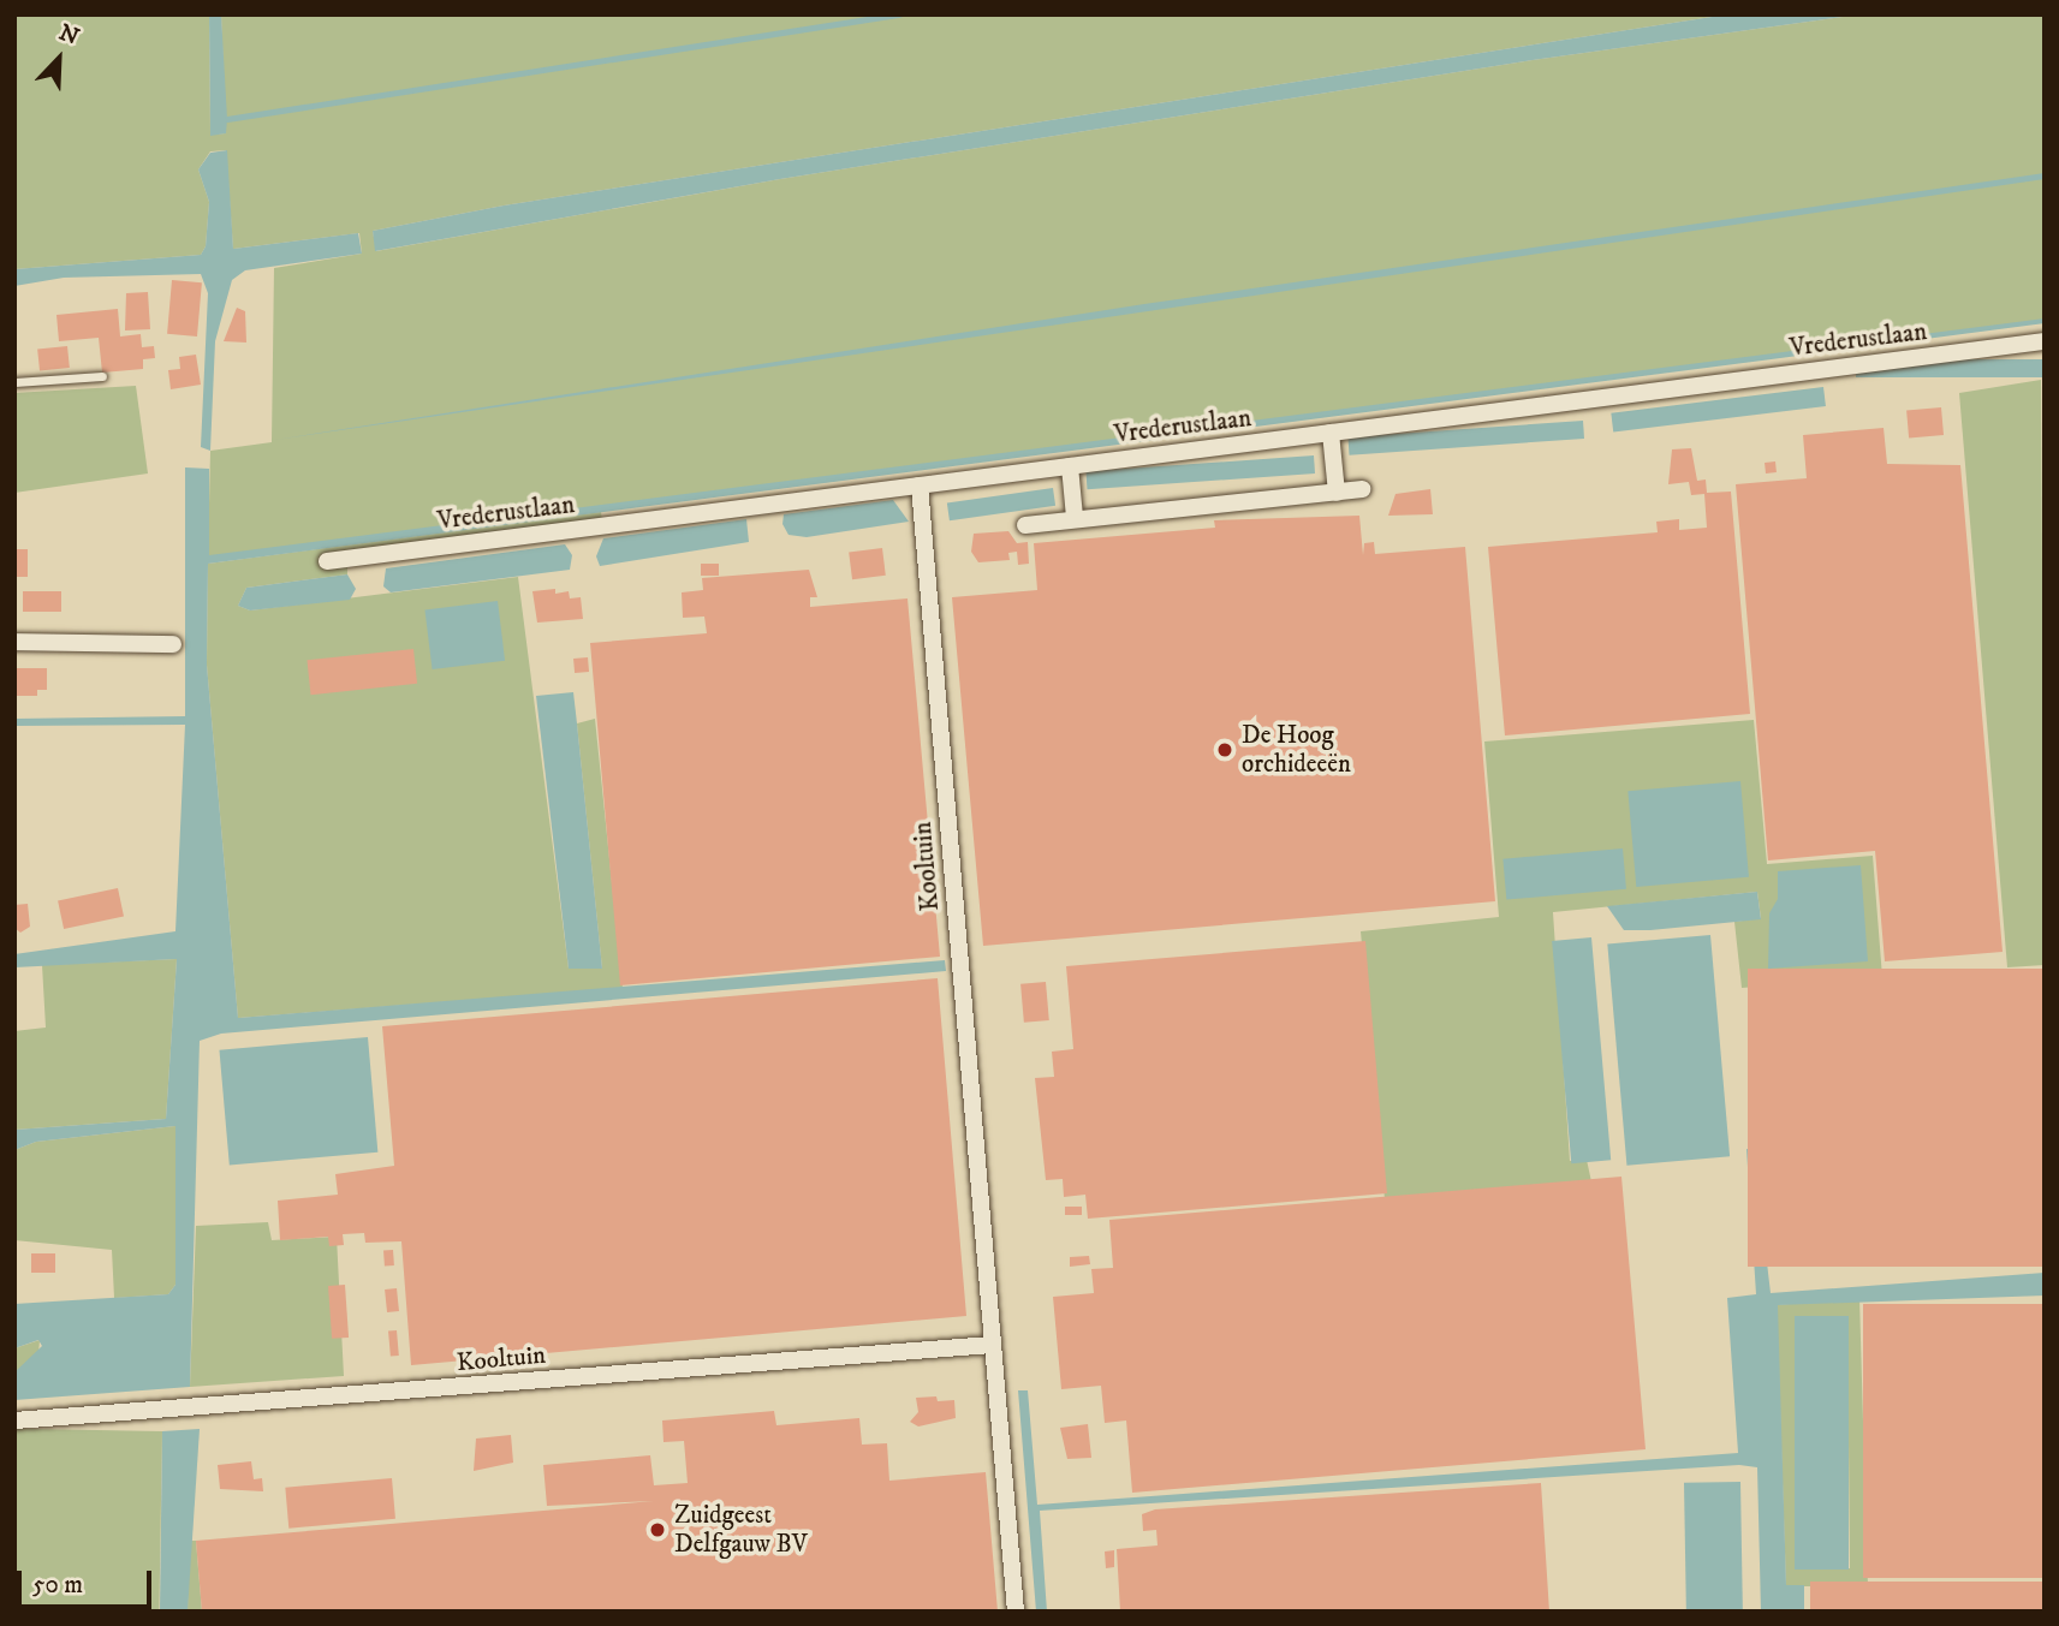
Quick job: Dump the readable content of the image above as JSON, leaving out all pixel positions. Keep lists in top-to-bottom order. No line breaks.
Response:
{"streets":{"street":["Vrederustlaan","Kooltuin"]},"crossings":[["Vrederustlaan","Kooltuin"]],"places":["De Hoog orchideeën","Zuidgeest Delfgauw BV"],"scale_bar":"50 m","north":"top right"}
